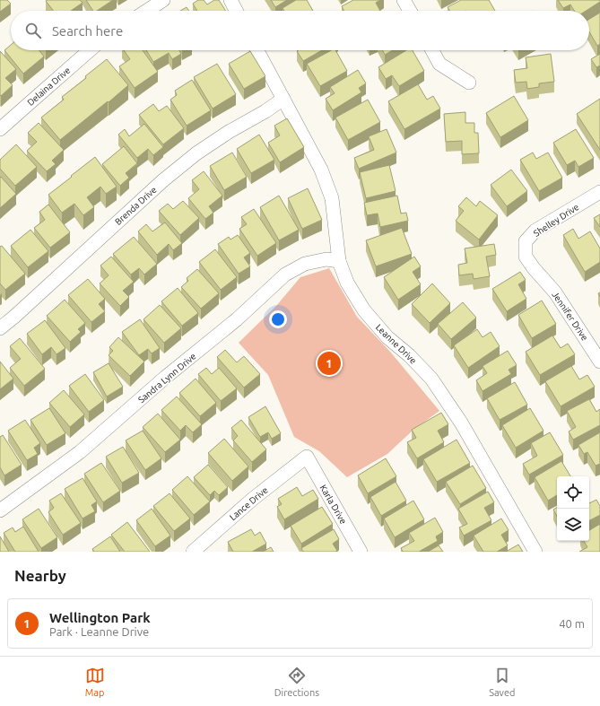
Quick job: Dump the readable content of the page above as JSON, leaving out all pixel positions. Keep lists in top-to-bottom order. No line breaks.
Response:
{"streets":{"street":["Delaina Drive","Brenda Drive","Shelley Drive","Jennifer Drive","Leanne Drive","Sandra Lynn Drive","Lance Drive","Karla Drive"]},"crossings":[["Brenda Drive","Leanne Drive"],["Shelley Drive","Jennifer Drive"],["Leanne Drive","Sandra Lynn Drive"],["Lance Drive","Karla Drive"]],"page":{"search":"Search here","pins":"1","heading":"Nearby","list":[{"mark":"1","name":"Wellington Park","note":"Park · Leanne Drive","value":"40 m"}],"nav":["Map","Directions","Saved"]}}
